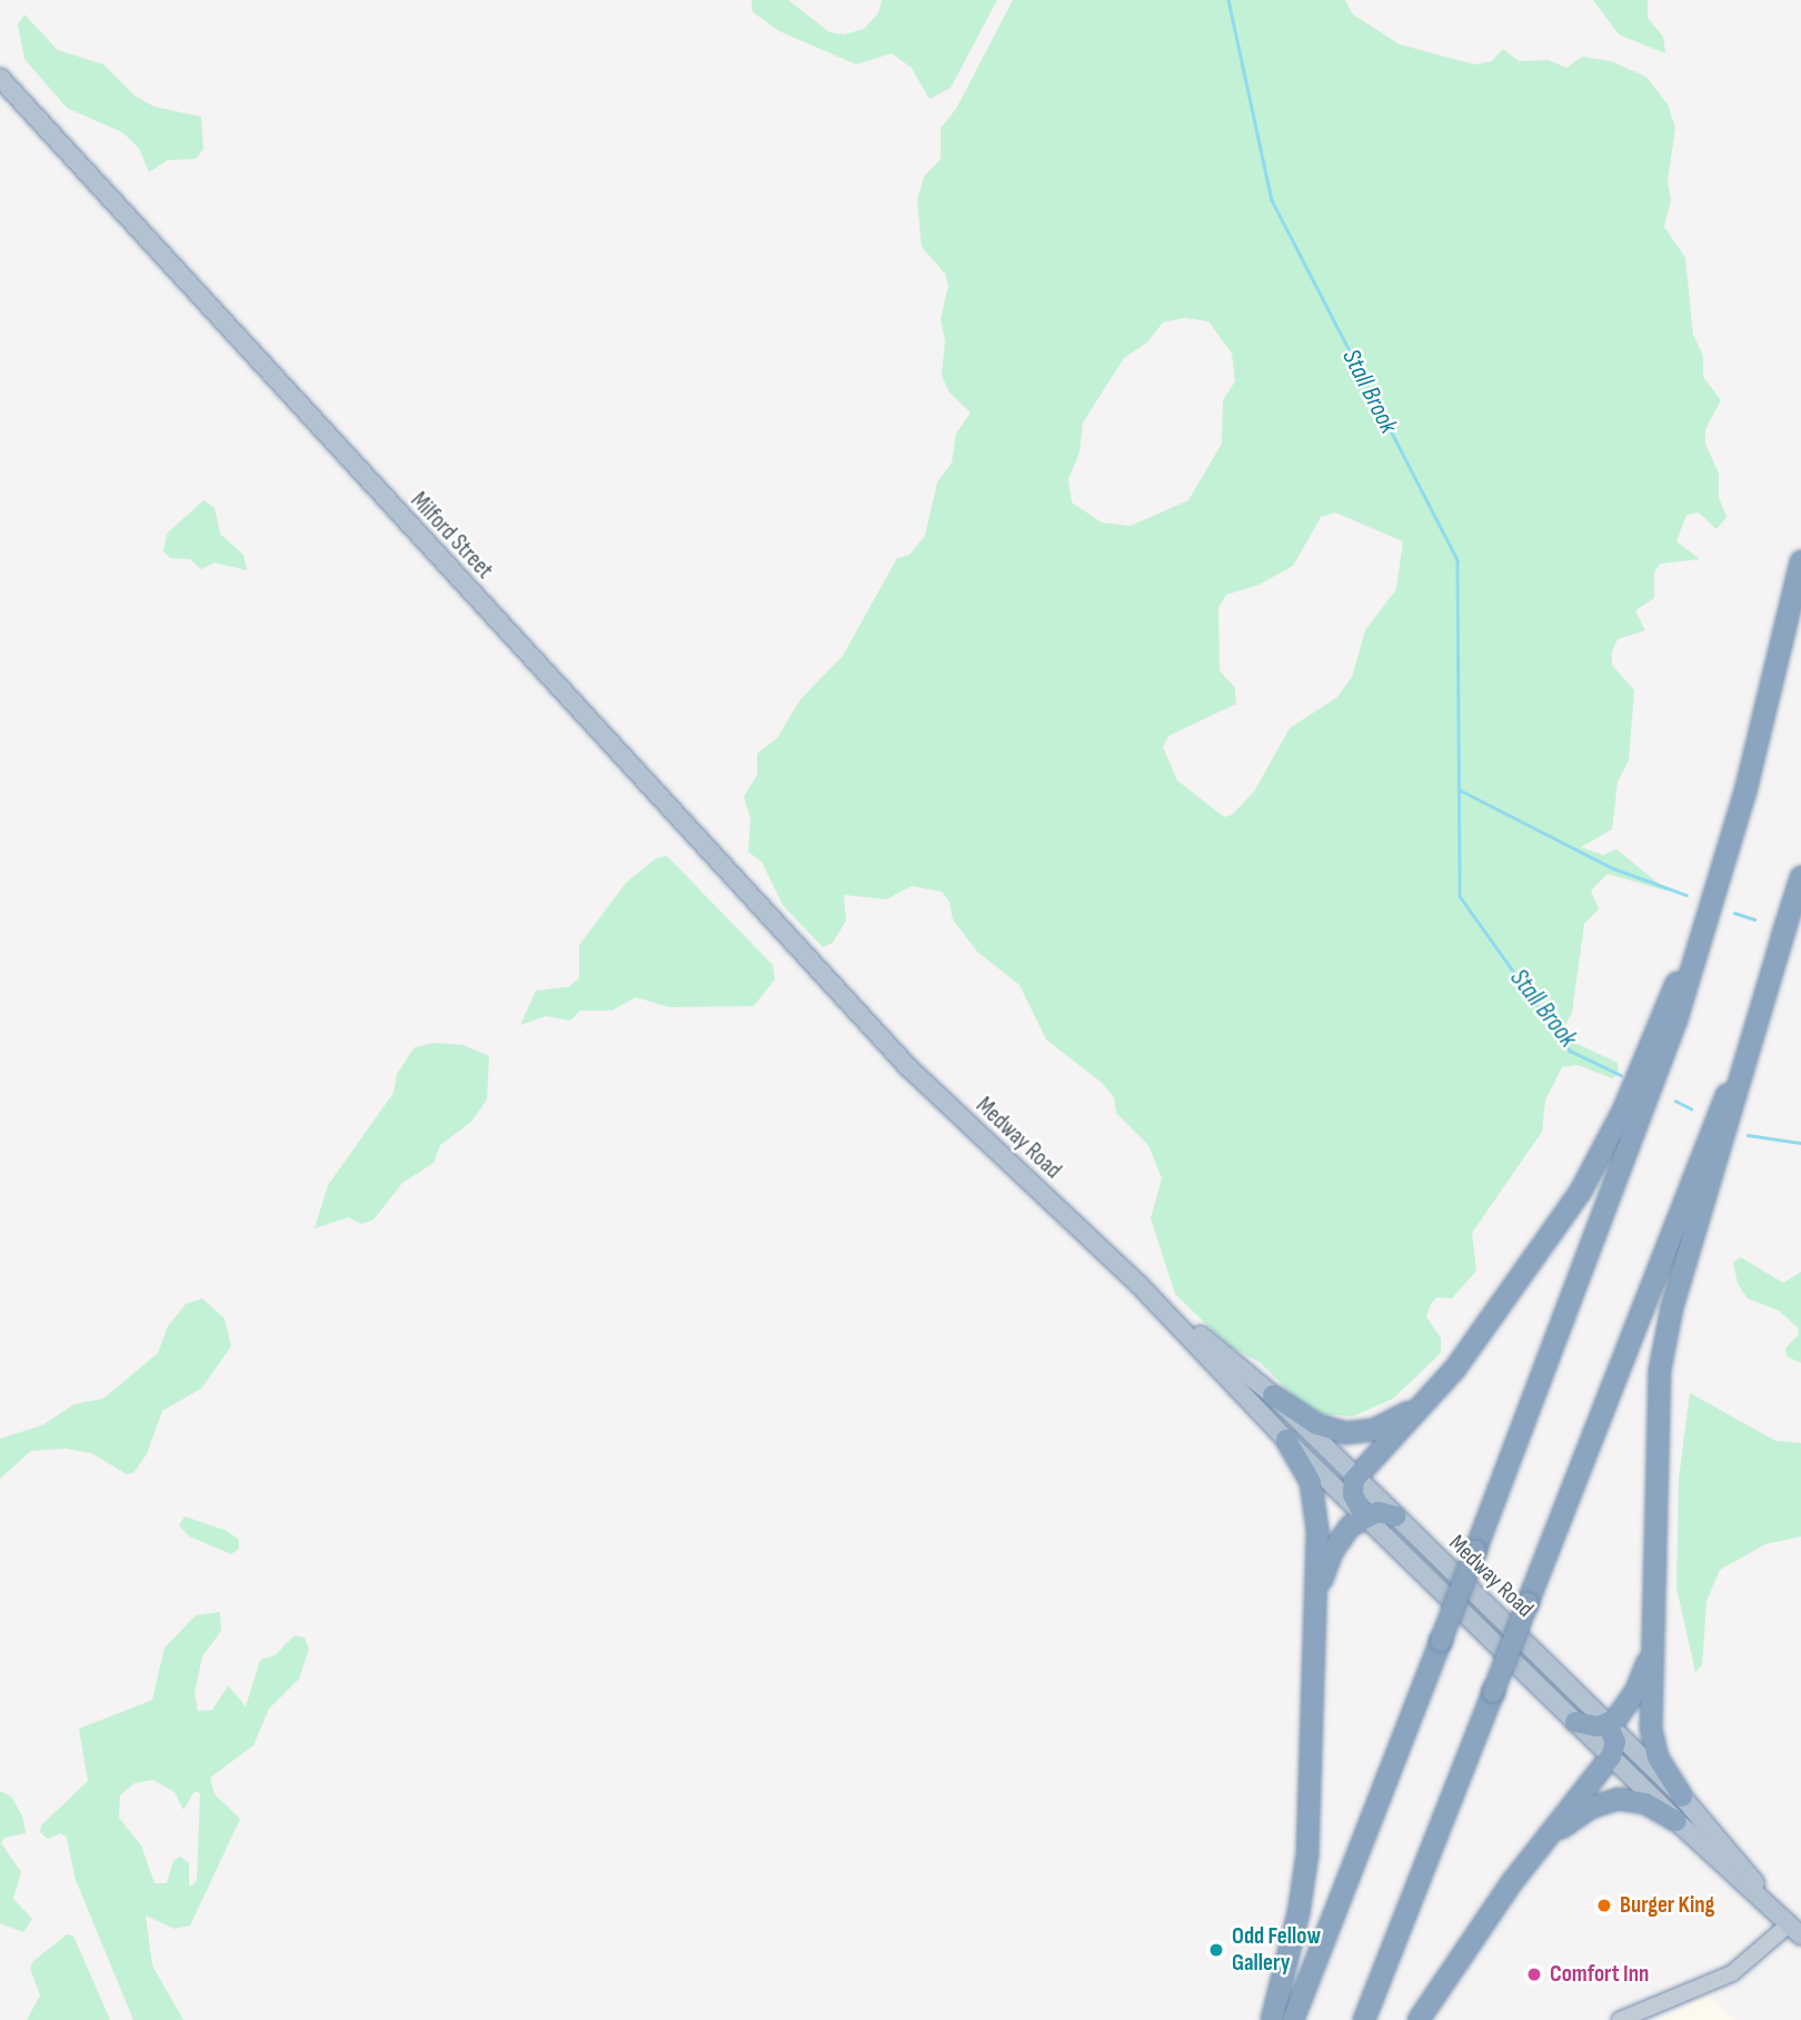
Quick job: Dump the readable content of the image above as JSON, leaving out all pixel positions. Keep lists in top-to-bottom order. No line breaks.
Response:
{"streets":{"main road":["Milford Street","Medway Road"]},"crossings":[["Milford Street","Medway Road"]],"water":["Stall Brook"],"places":["Burger King","Odd Fellow Gallery","Comfort Inn"]}
